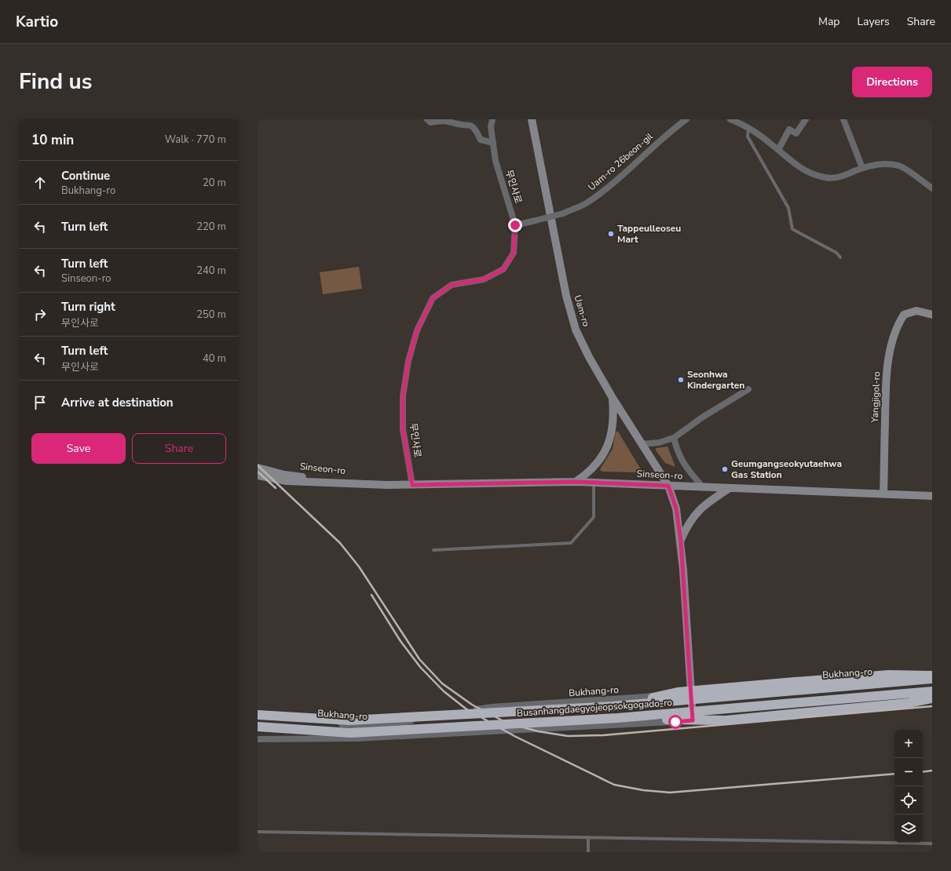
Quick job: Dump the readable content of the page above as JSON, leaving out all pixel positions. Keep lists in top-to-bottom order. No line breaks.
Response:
{"streets":{"highway":["Busanhangdaegyojeopsokgogado-ro"],"main road":["Uam-ro","Yangjigol-ro","Sinseon-ro"],"street":["Uam-ro 26beon-gil","무인사로","Bukhang-ro"]},"crossings":[["Uam-ro 26beon-gil","무인사로"],["무인사로","Sinseon-ro"],["Uam-ro","Sinseon-ro"],["Uam-ro","Bukhang-ro"],["Yangjigol-ro","Sinseon-ro"]],"places":["Tappeulleoseu Mart","Seonhwa Kindergarten","Geumgangseokyutaehwa Gas Station"],"page":{"header":"Kartio","nav":["Map","Layers","Share"],"title":"Find us","buttons":["Directions",["Save","Share"]],"heading":["10 min","Walk · 770 m"],"list":[["Continue","Bukhang-ro","20 m"],["Turn left","220 m"],["Turn left","Sinseon-ro","240 m"],["Turn right","무인사로","250 m"],["Turn left","무인사로","40 m"],"Arrive at destination"],"map_buttons":["+","−"]}}
